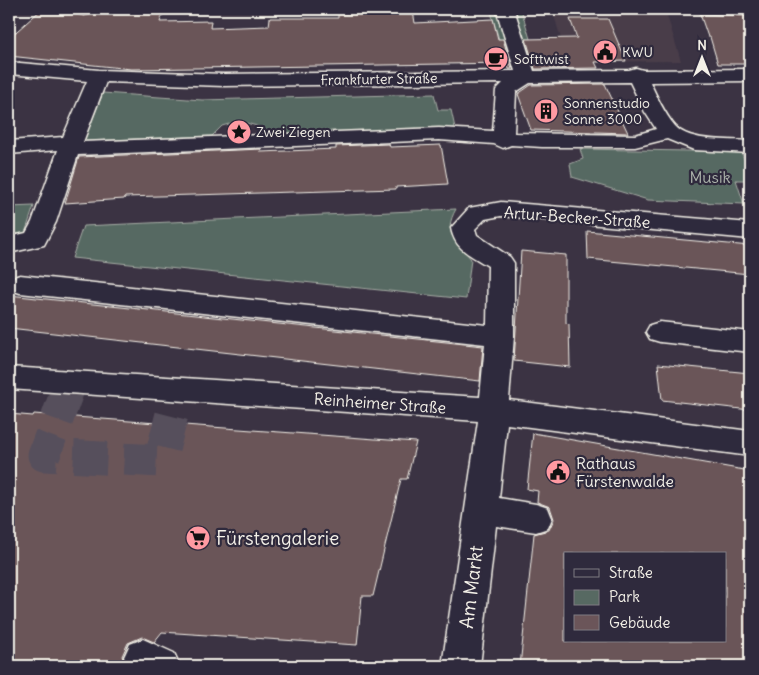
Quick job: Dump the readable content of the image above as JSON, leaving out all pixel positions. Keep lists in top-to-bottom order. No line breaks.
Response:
{"streets":{"street":["Frankfurter Straße","Artur-Becker-Straße","Reinheimer Straße","Am Markt"]},"crossings":[["Artur-Becker-Straße","Reinheimer Straße"],["Artur-Becker-Straße","Am Markt"],["Reinheimer Straße","Am Markt"]],"parks":["Musik"],"places":{"public building":["KWU","Rathaus Fürstenwalde"],"cafe":["Softtwist"],"building":["Sonnenstudio Sonne 3000"],"place":["Zwei Ziegen"],"supermarket":["Fürstengalerie"]},"legend":["Straße","Park","Gebäude"],"north":"top"}
